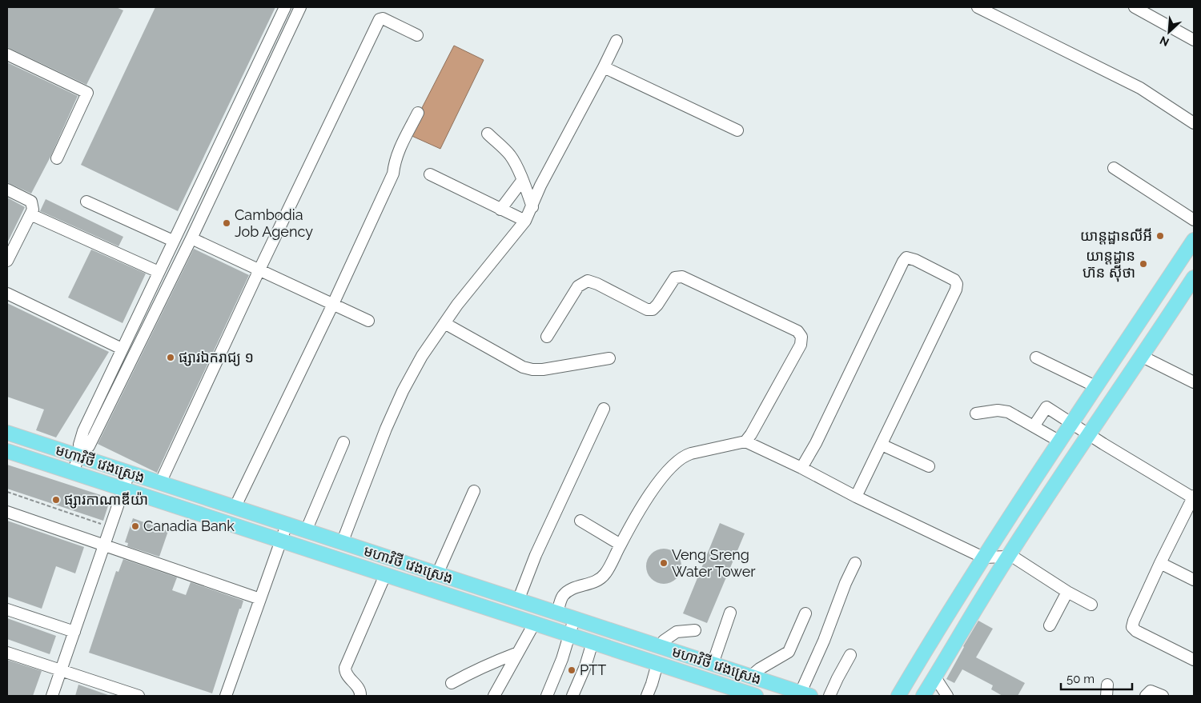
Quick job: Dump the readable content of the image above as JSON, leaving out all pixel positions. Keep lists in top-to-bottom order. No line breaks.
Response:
{"streets":{"main road":["មហាវិថី វេងស្រេង"]},"places":["Cambodia Job Agency","យាន្ដដ្ឋានលីអី","យាន្ដដ្ឋាន ហ៊ន ស៊ីថា","ផ្សារឯករាជ្យ ១","ផ្សារកាណាឌីយ៉ា","Canadia Bank","Veng Sreng Water Tower","PTT"],"scale_bar":"50 m","north":"bottom left"}
